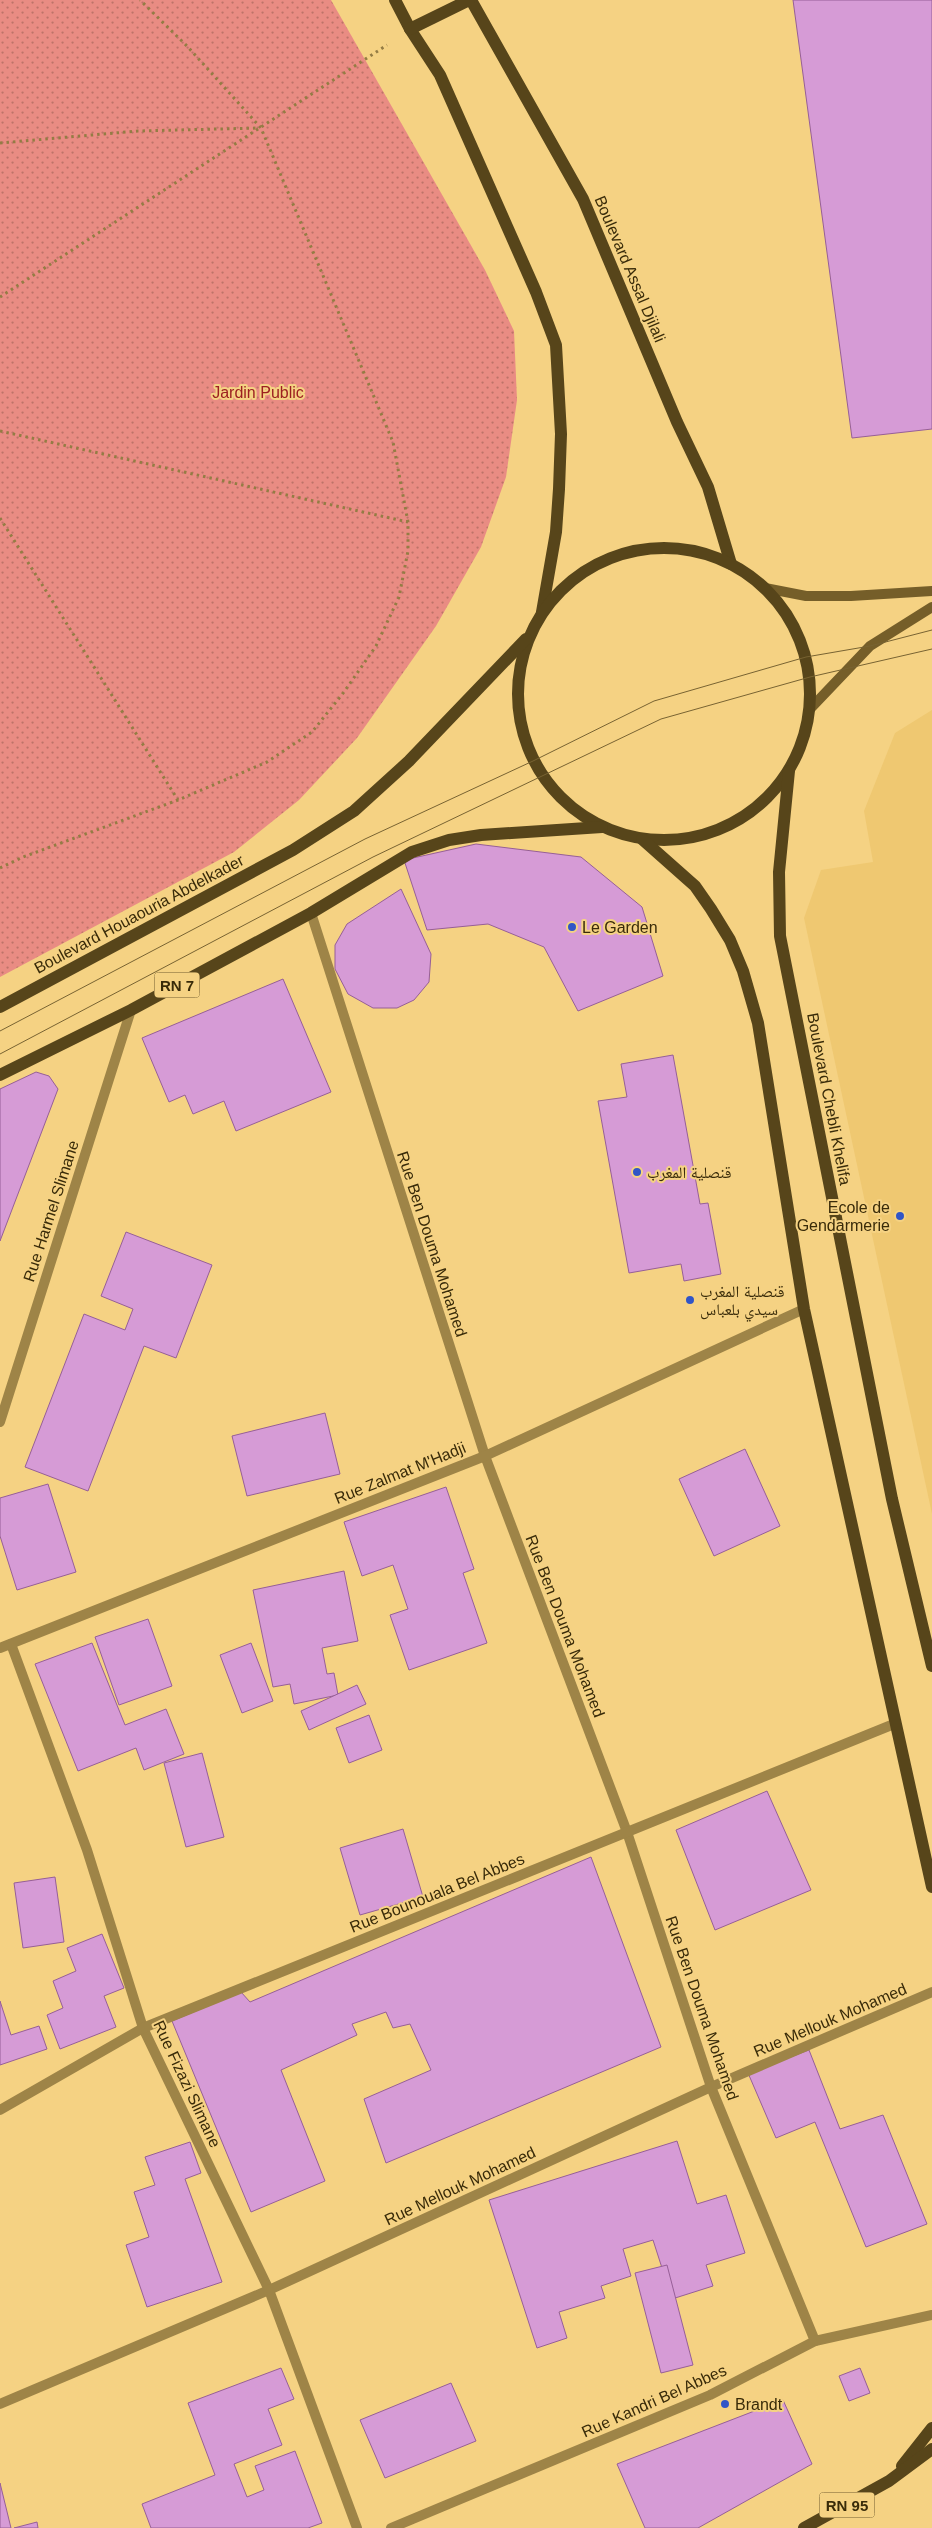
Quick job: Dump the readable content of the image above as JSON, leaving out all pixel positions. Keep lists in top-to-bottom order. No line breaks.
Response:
{"streets":{"main road":["Boulevard Assal Djilali","Boulevard Houaouria Abdelkader","RN 7","Boulevard Chebli Khelifa","RN 95"],"street":["Rue Harmel Slimane","Rue Ben Douma Mohamed","Rue Zalmat M'Hadji","Rue Bounouala Bel Abbes","Rue Mellouk Mohamed","Rue Fizazi Slimane","Rue Kandri Bel Abbes"]},"crossings":[["RN 7","Rue Harmel Slimane"],["RN 7","Rue Ben Douma Mohamed"],["Rue Ben Douma Mohamed","Rue Zalmat M'Hadji"],["Rue Ben Douma Mohamed","Rue Bounouala Bel Abbes"],["Rue Ben Douma Mohamed","Rue Mellouk Mohamed"],["Rue Ben Douma Mohamed","Rue Kandri Bel Abbes"],["Rue Zalmat M'Hadji","Rue Fizazi Slimane"],["Rue Bounouala Bel Abbes","Rue Fizazi Slimane"],["Rue Mellouk Mohamed","Rue Fizazi Slimane"]],"parks":["Jardin Public"],"places":["Le Garden","قنصلية المغرب","Ecole de Gendarmerie","قنصلية المغرب سيدي بلعباس","Brandt"]}
